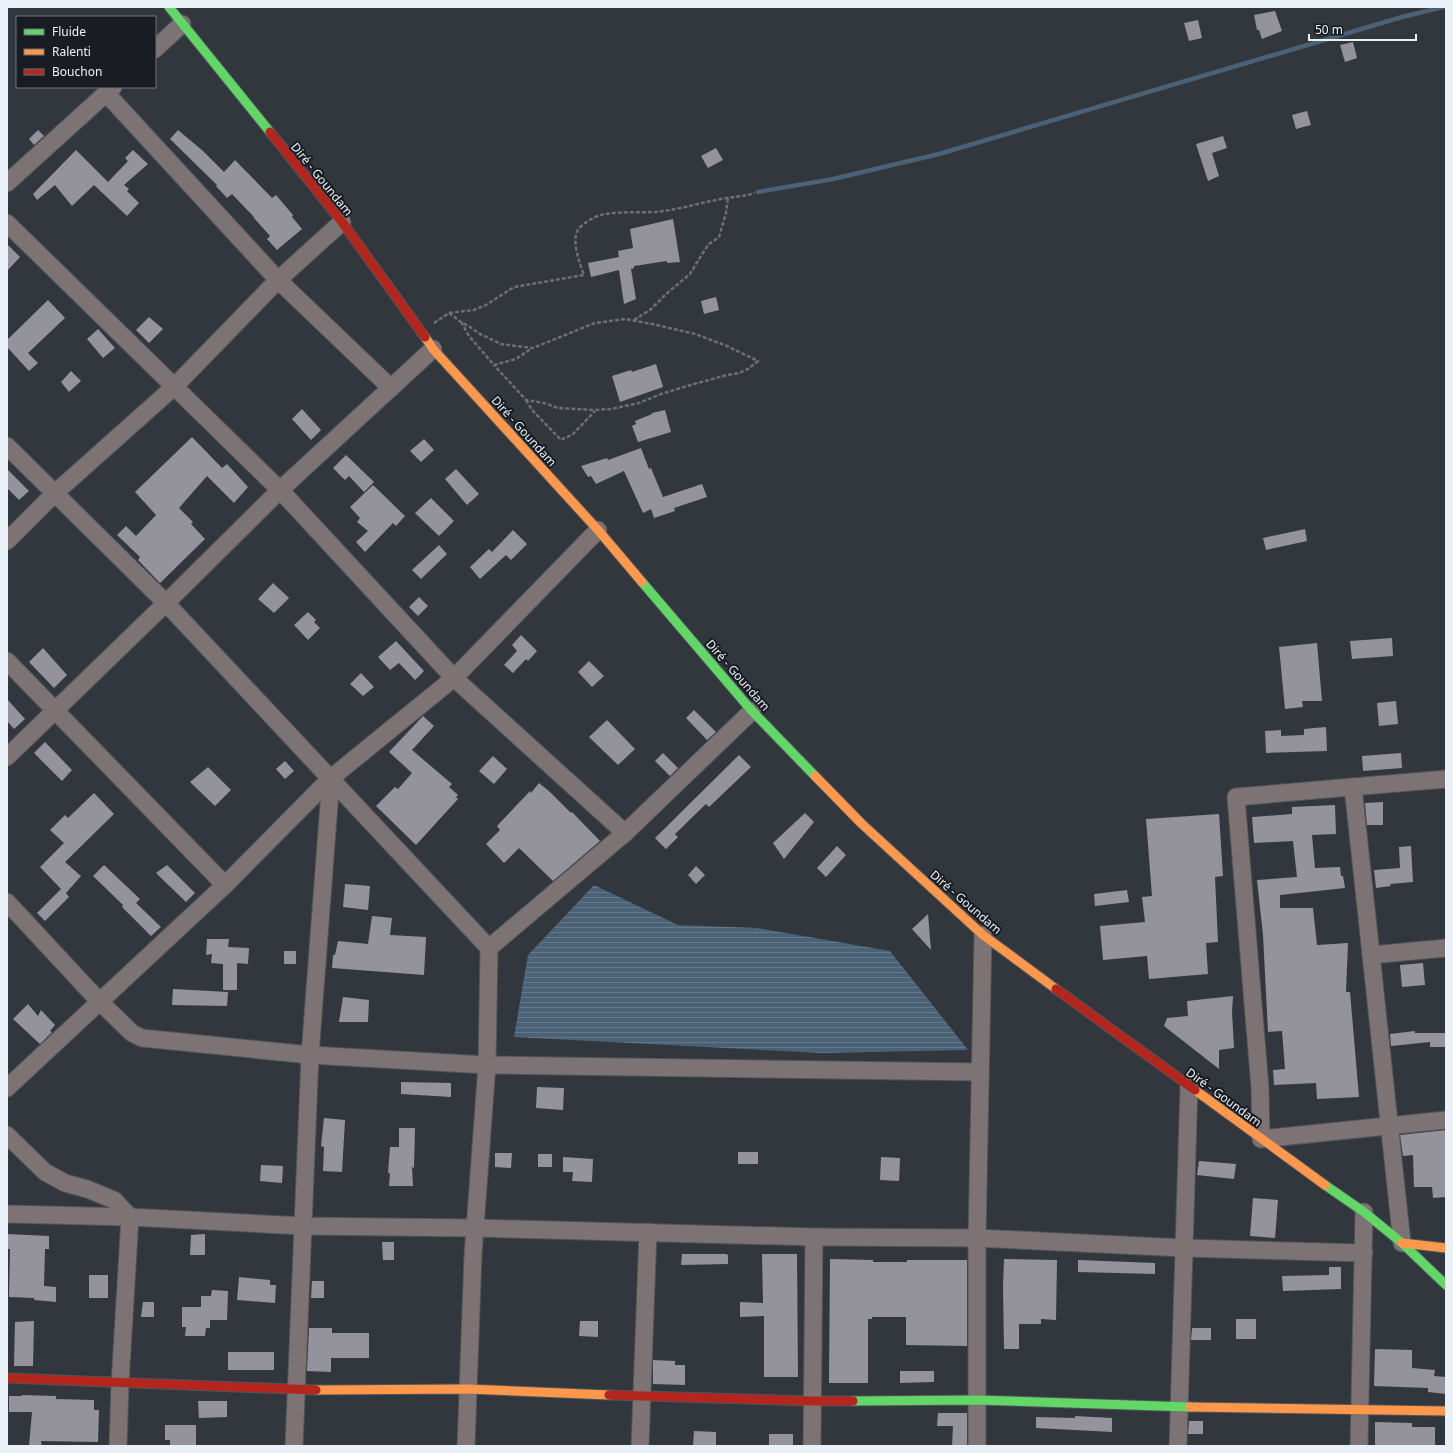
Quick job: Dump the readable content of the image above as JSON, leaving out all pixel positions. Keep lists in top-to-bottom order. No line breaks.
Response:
{"streets":{"main road":["Diré - Goundam"]},"legend":["Fluide","Ralenti","Bouchon"],"scale_bar":"50 m"}
